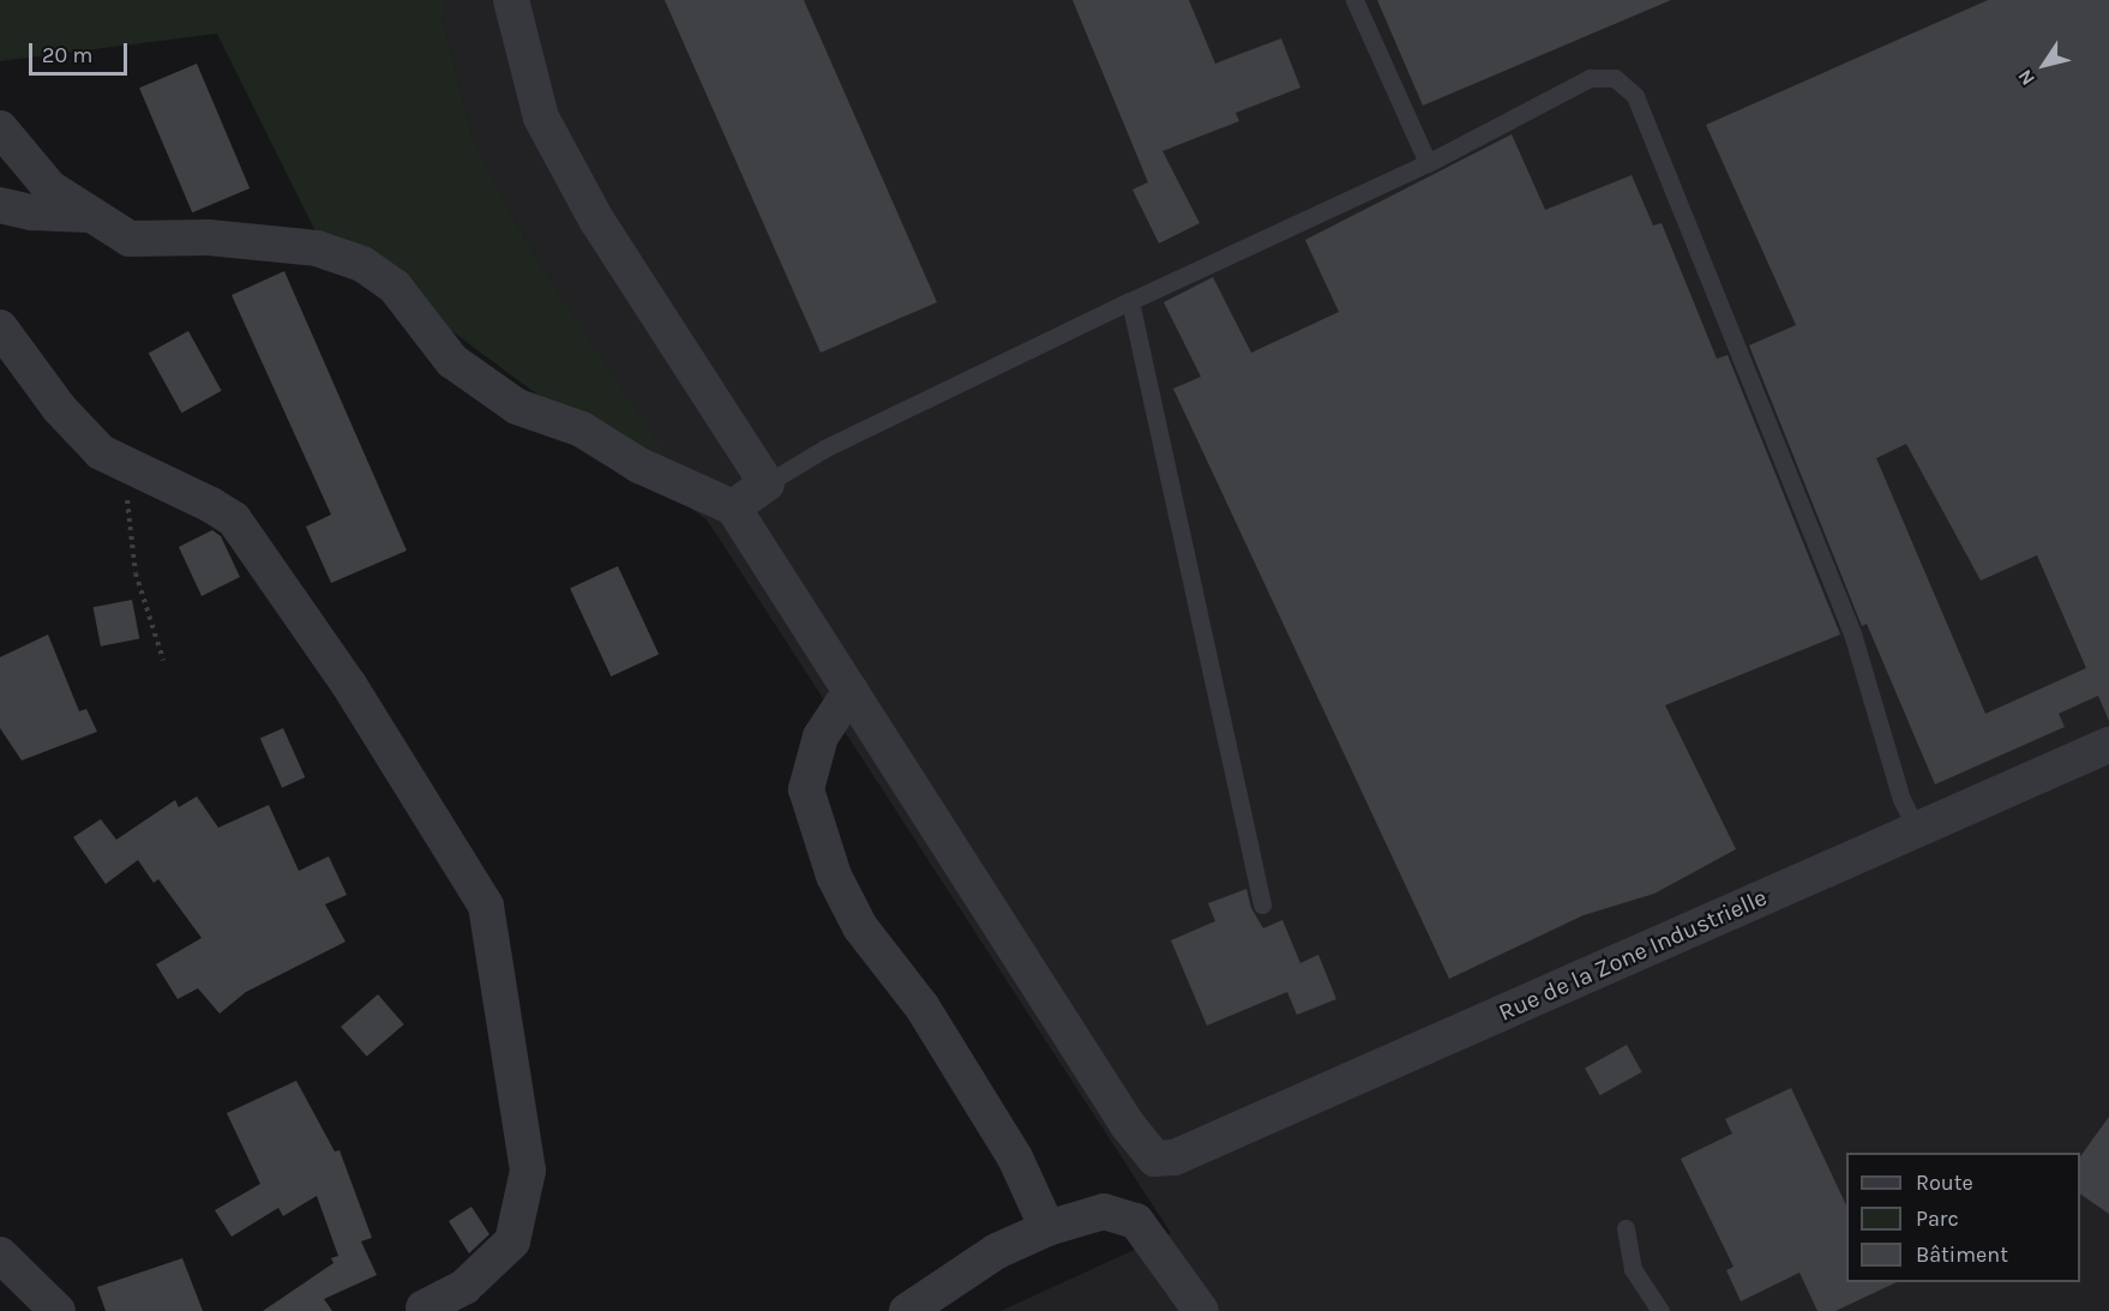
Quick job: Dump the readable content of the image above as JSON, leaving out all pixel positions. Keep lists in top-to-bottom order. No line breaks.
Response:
{"streets":{"street":["Rue de la Zone Industrielle"]},"legend":["Route","Parc","Bâtiment"],"scale_bar":"20 m","north":"bottom left"}
